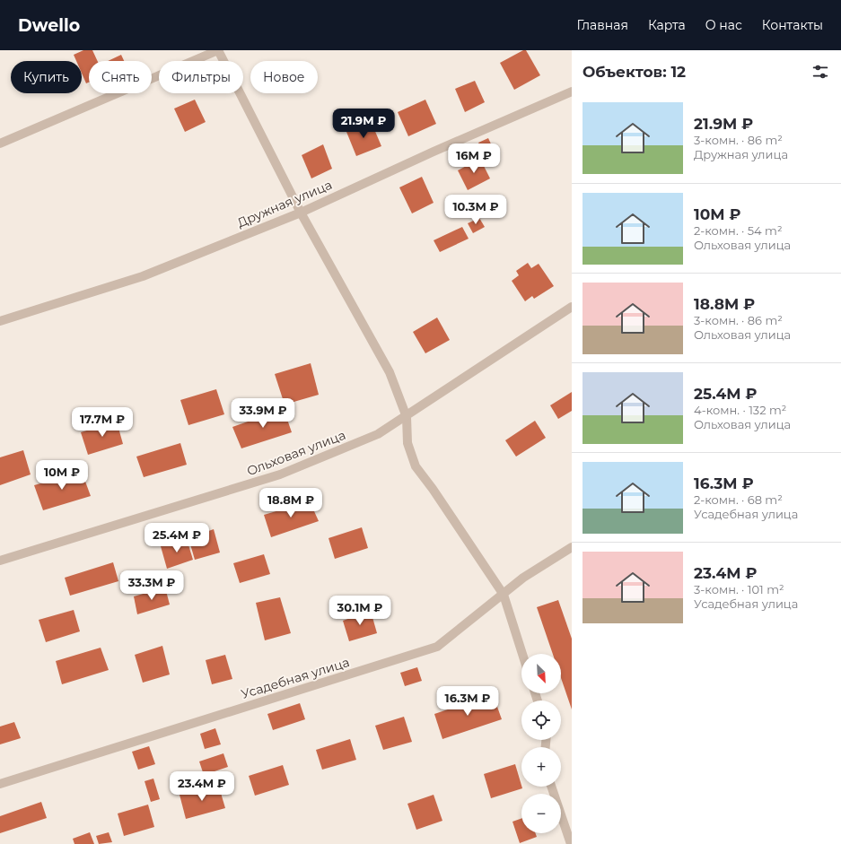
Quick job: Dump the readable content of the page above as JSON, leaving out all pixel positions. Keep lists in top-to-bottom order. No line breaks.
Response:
{"streets":{"street":["Дружная улица","Ольховая улица","Усадебная улица"]},"north":"bottom right","page":{"header":"Dwello","nav":["Главная","Карта","О нас","Контакты"],"heading":"Объектов: 12","chip":["Купить","Снять","Фильтры","Новое"],"list":[{"name":"21.9M ₽","note":"3-комн. · 86 m² · Дружная улица"},{"name":"10M ₽","note":"2-комн. · 54 m² · Ольховая улица"},{"name":"18.8M ₽","note":"3-комн. · 86 m² · Ольховая улица"},{"name":"25.4M ₽","note":"4-комн. · 132 m² · Ольховая улица"},{"name":"16.3M ₽","note":"2-комн. · 68 m² · Усадебная улица"},{"name":"23.4M ₽","note":"3-комн. · 101 m² · Усадебная улица"}],"price":["21.9M ₽","16M ₽","10.3M ₽","33.9M ₽","17.7M ₽","10M ₽","18.8M ₽","25.4M ₽","33.3M ₽","30.1M ₽","16.3M ₽","23.4M ₽"],"map_buttons":["+","−"]}}
